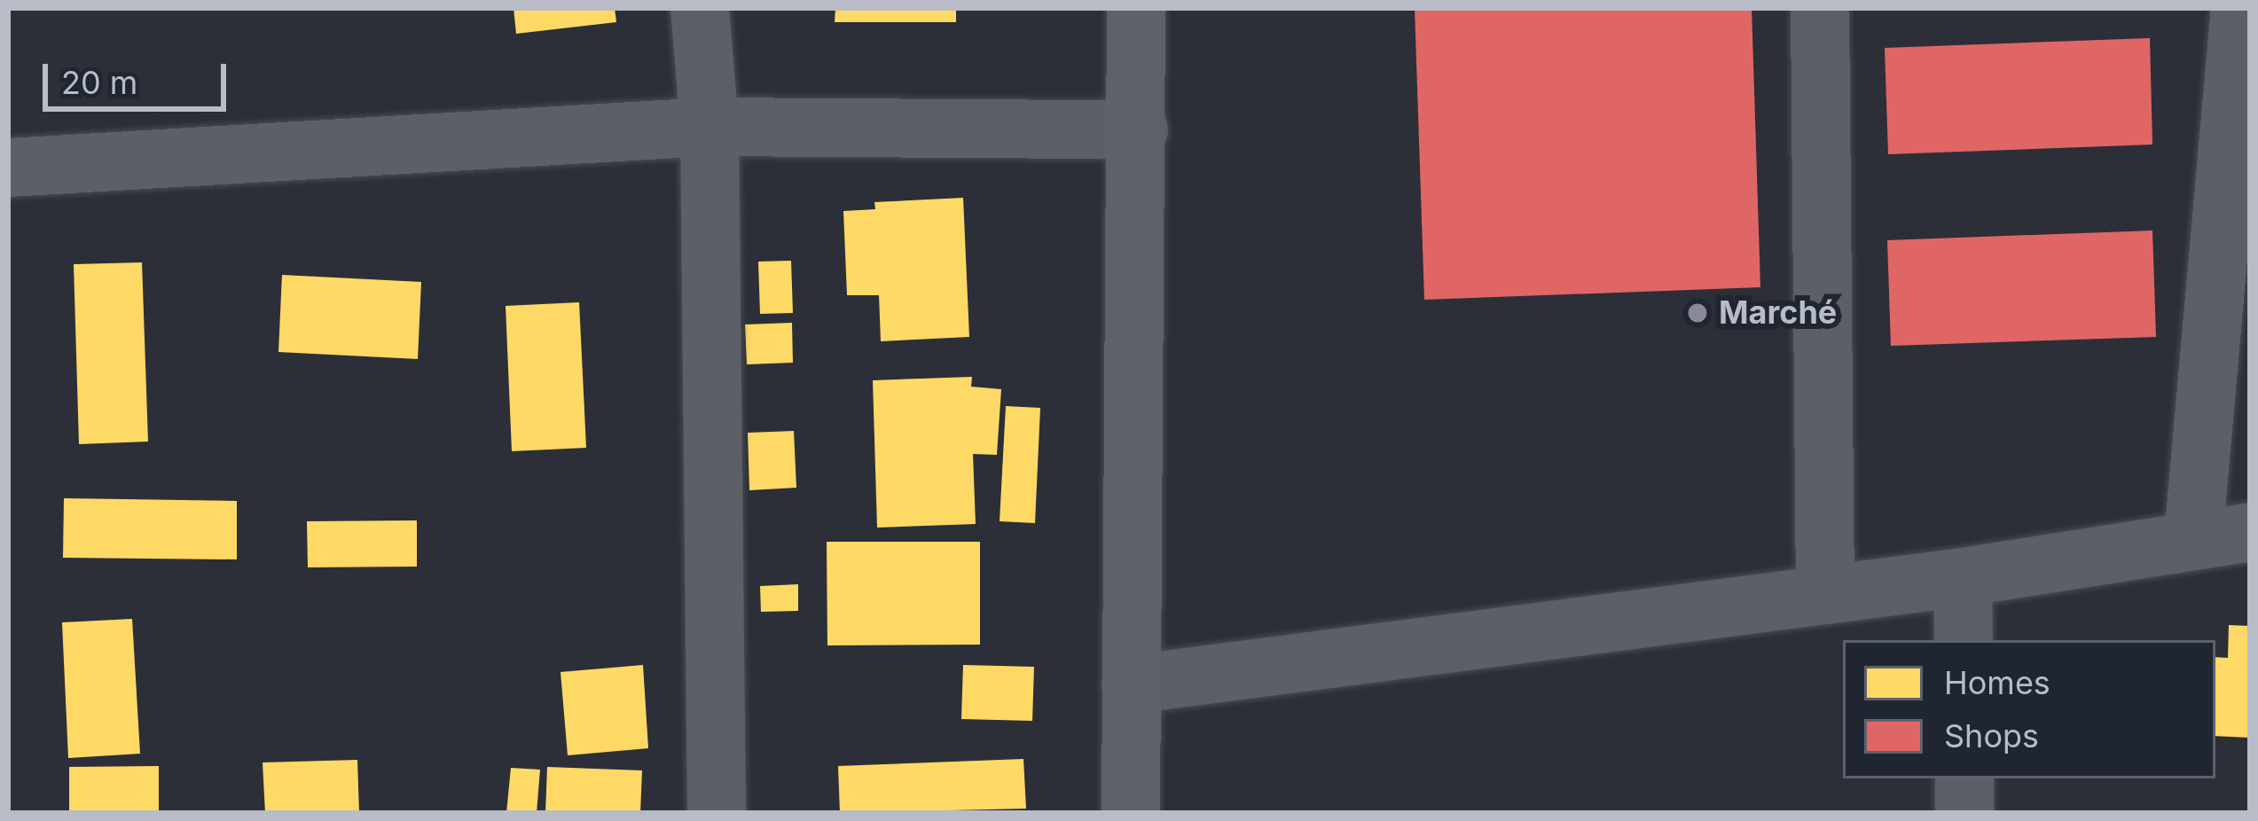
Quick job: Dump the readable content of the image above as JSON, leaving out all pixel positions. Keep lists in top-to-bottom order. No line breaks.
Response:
{"places":["Marché"],"legend":["Homes","Shops"],"scale_bar":"20 m"}
